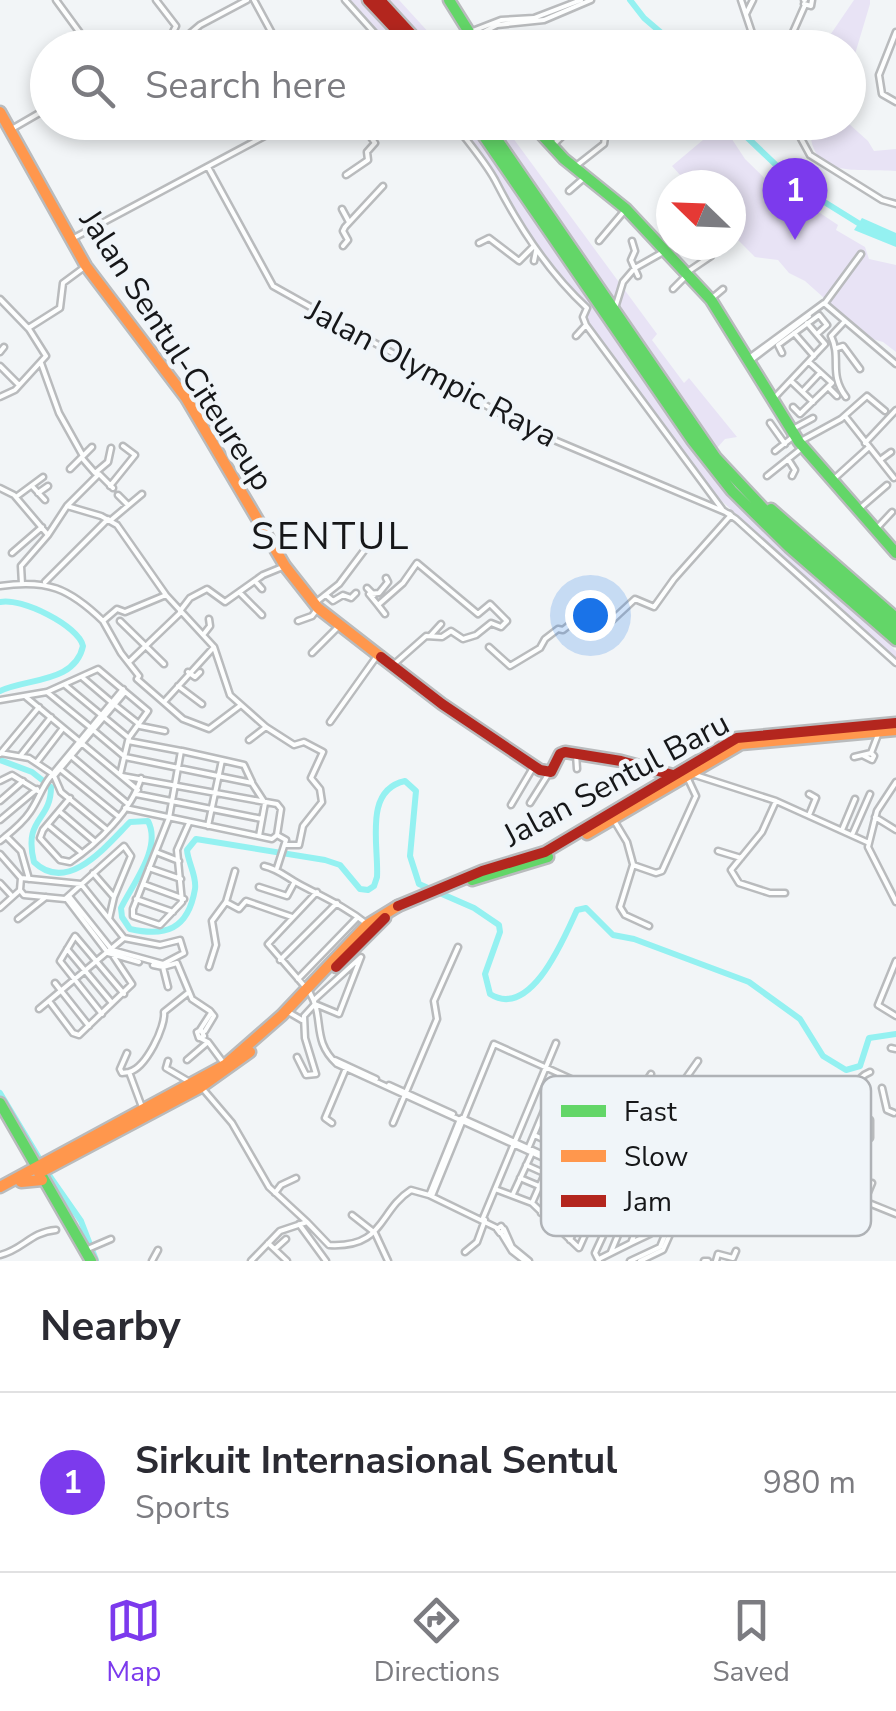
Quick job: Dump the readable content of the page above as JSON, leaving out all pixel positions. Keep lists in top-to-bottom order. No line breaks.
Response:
{"streets":{"main road":["Jalan Sentul-Citeureup","Jalan Sentul Baru"],"street":["Jalan Olympic Raya"]},"districts":["SENTUL"],"legend":["Fast","Slow","Jam"],"north":"top left","page":{"search":"Search here","pins":"1","heading":"Nearby","list":[{"mark":"1","name":"Sirkuit Internasional Sentul","note":"Sports","value":"980 m"}],"nav":["Map","Directions","Saved"]}}
